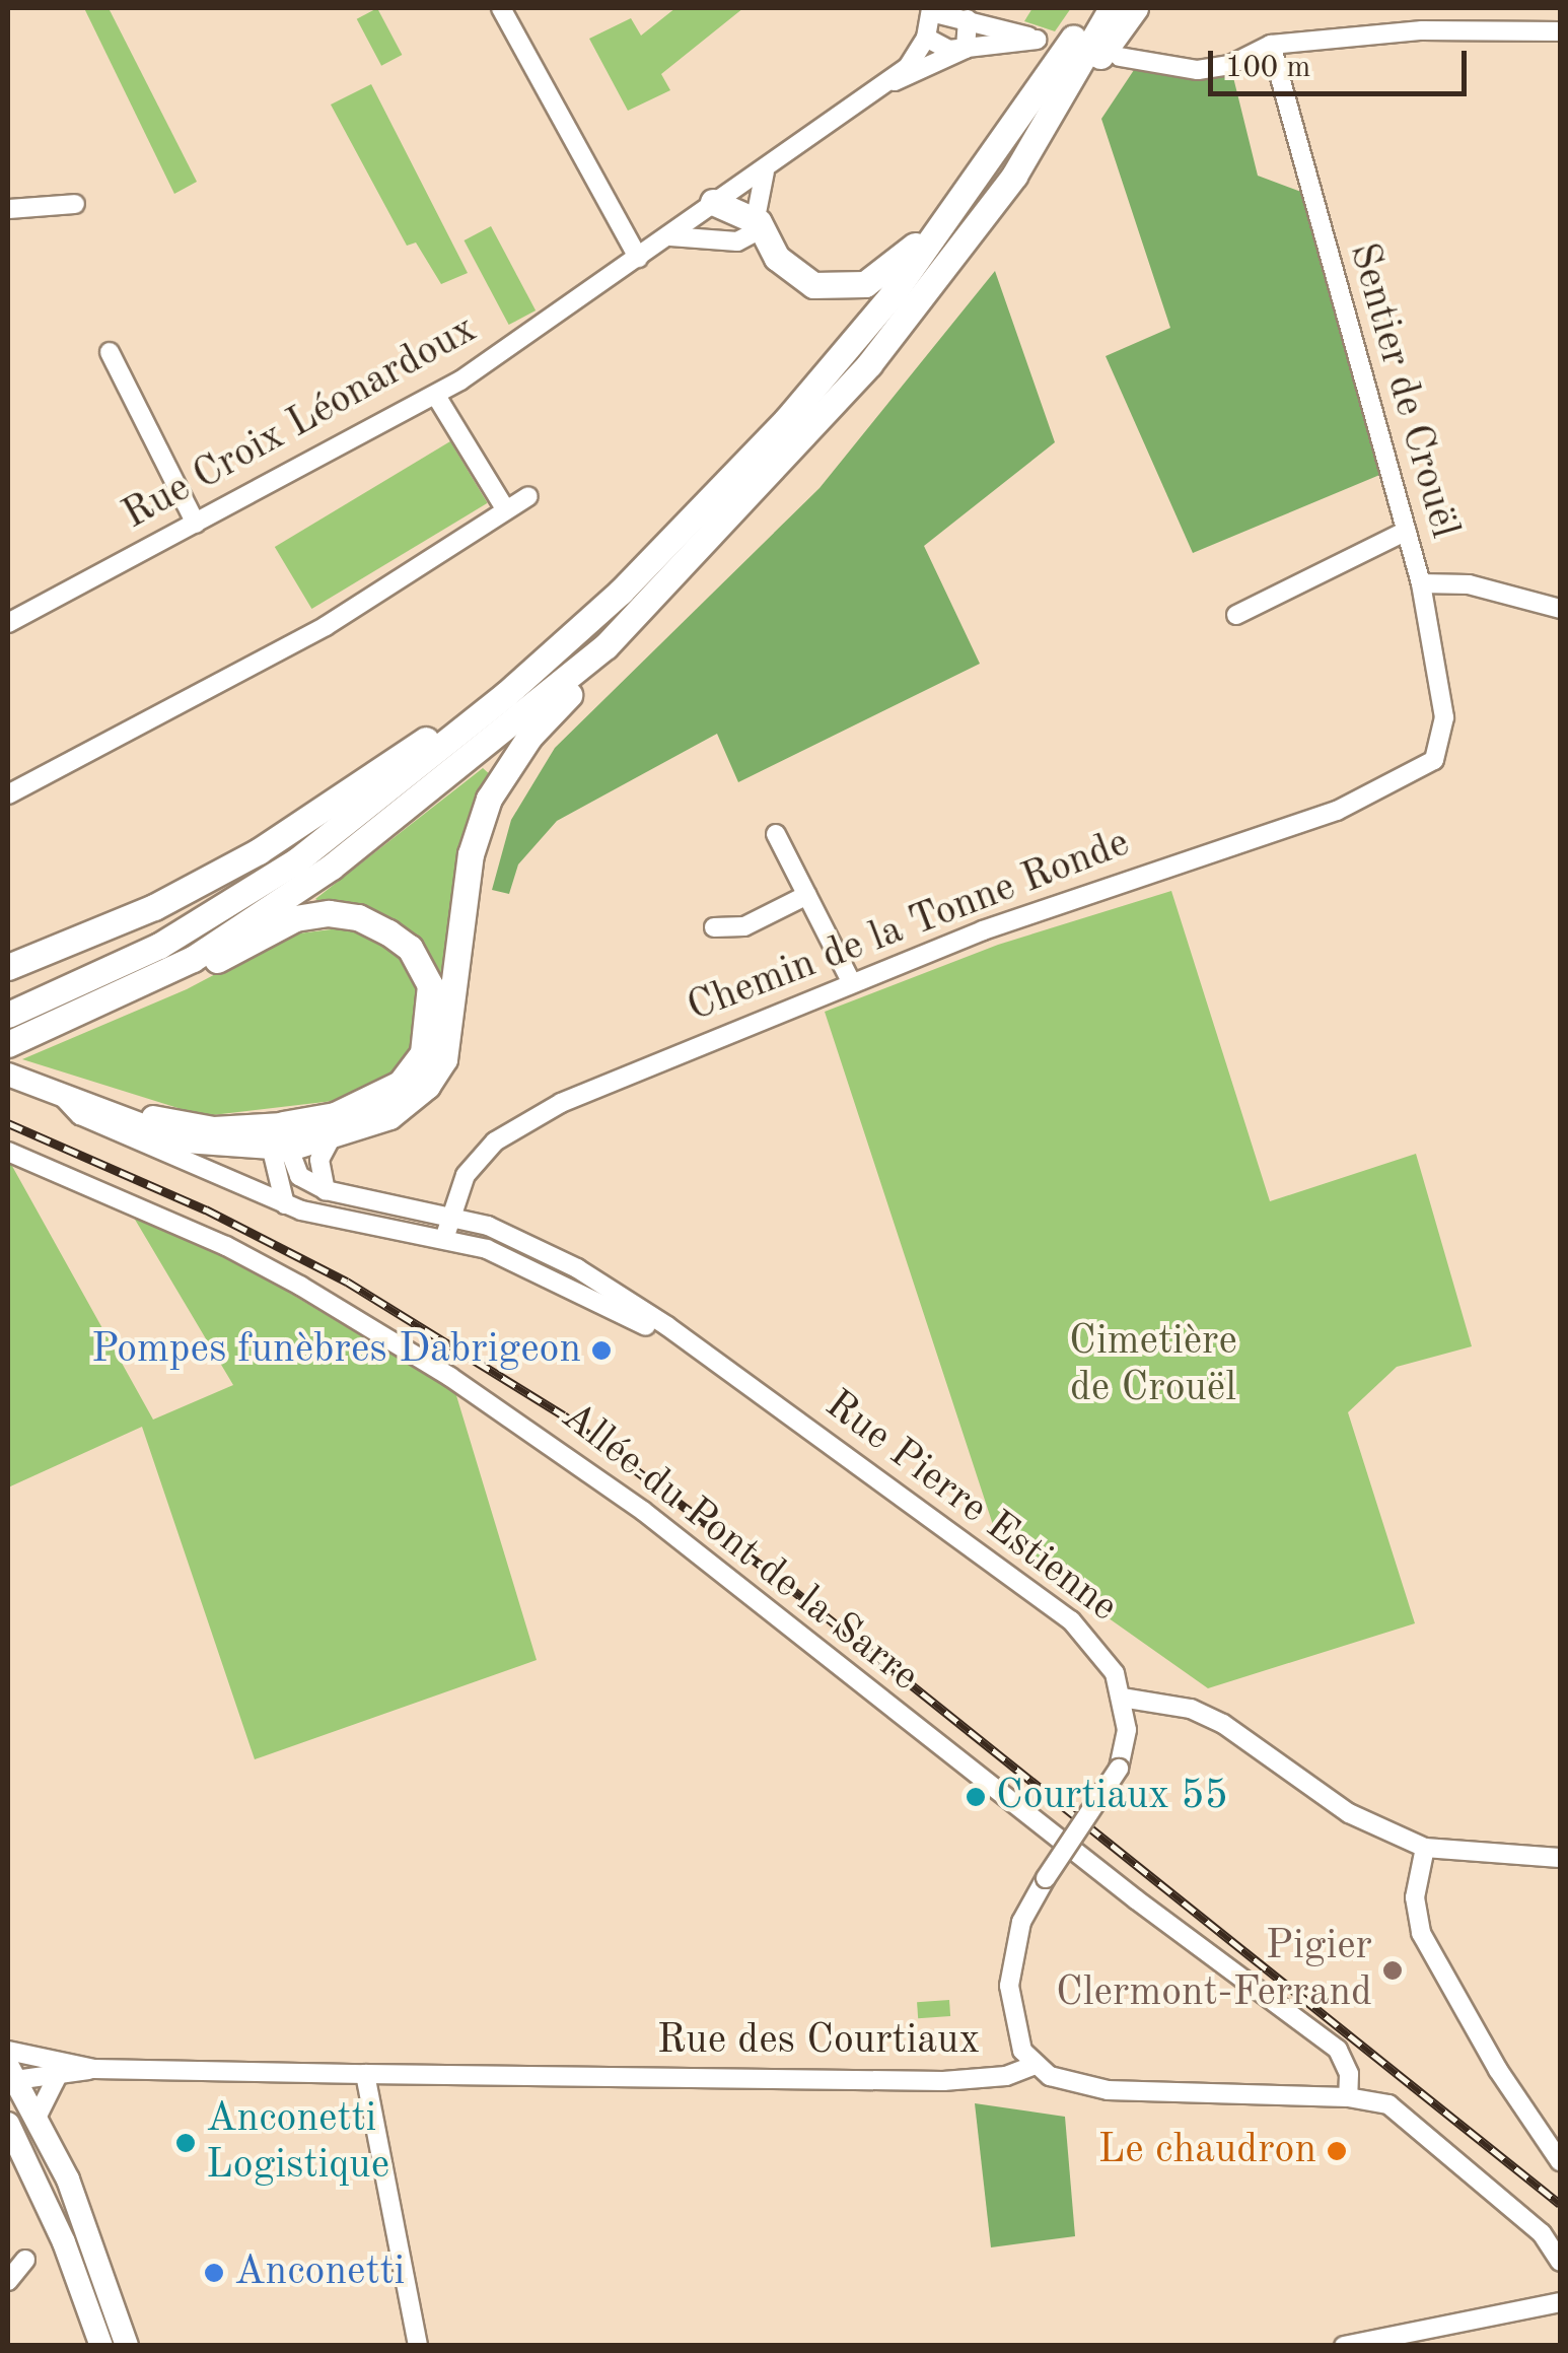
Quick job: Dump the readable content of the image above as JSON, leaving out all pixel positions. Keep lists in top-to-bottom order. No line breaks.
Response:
{"streets":{"main road":["Rue Pierre Estienne"],"street":["Sentier de Crouël","Rue Croix Léonardoux","Chemin de la Tonne Ronde","Allée du Pont de la Sarre","Rue des Courtiaux"]},"crossings":[["Sentier de Crouël","Chemin de la Tonne Ronde"],["Chemin de la Tonne Ronde","Rue Pierre Estienne"],["Allée du Pont de la Sarre","Rue des Courtiaux"]],"parks":["Cimetière de Crouël"],"places":["Pompes funèbres Dabrigeon","Courtiaux 55","Pigier Clermont-Ferrand","Anconetti Logistique","Le chaudron","Anconetti"],"scale_bar":"100 m"}
